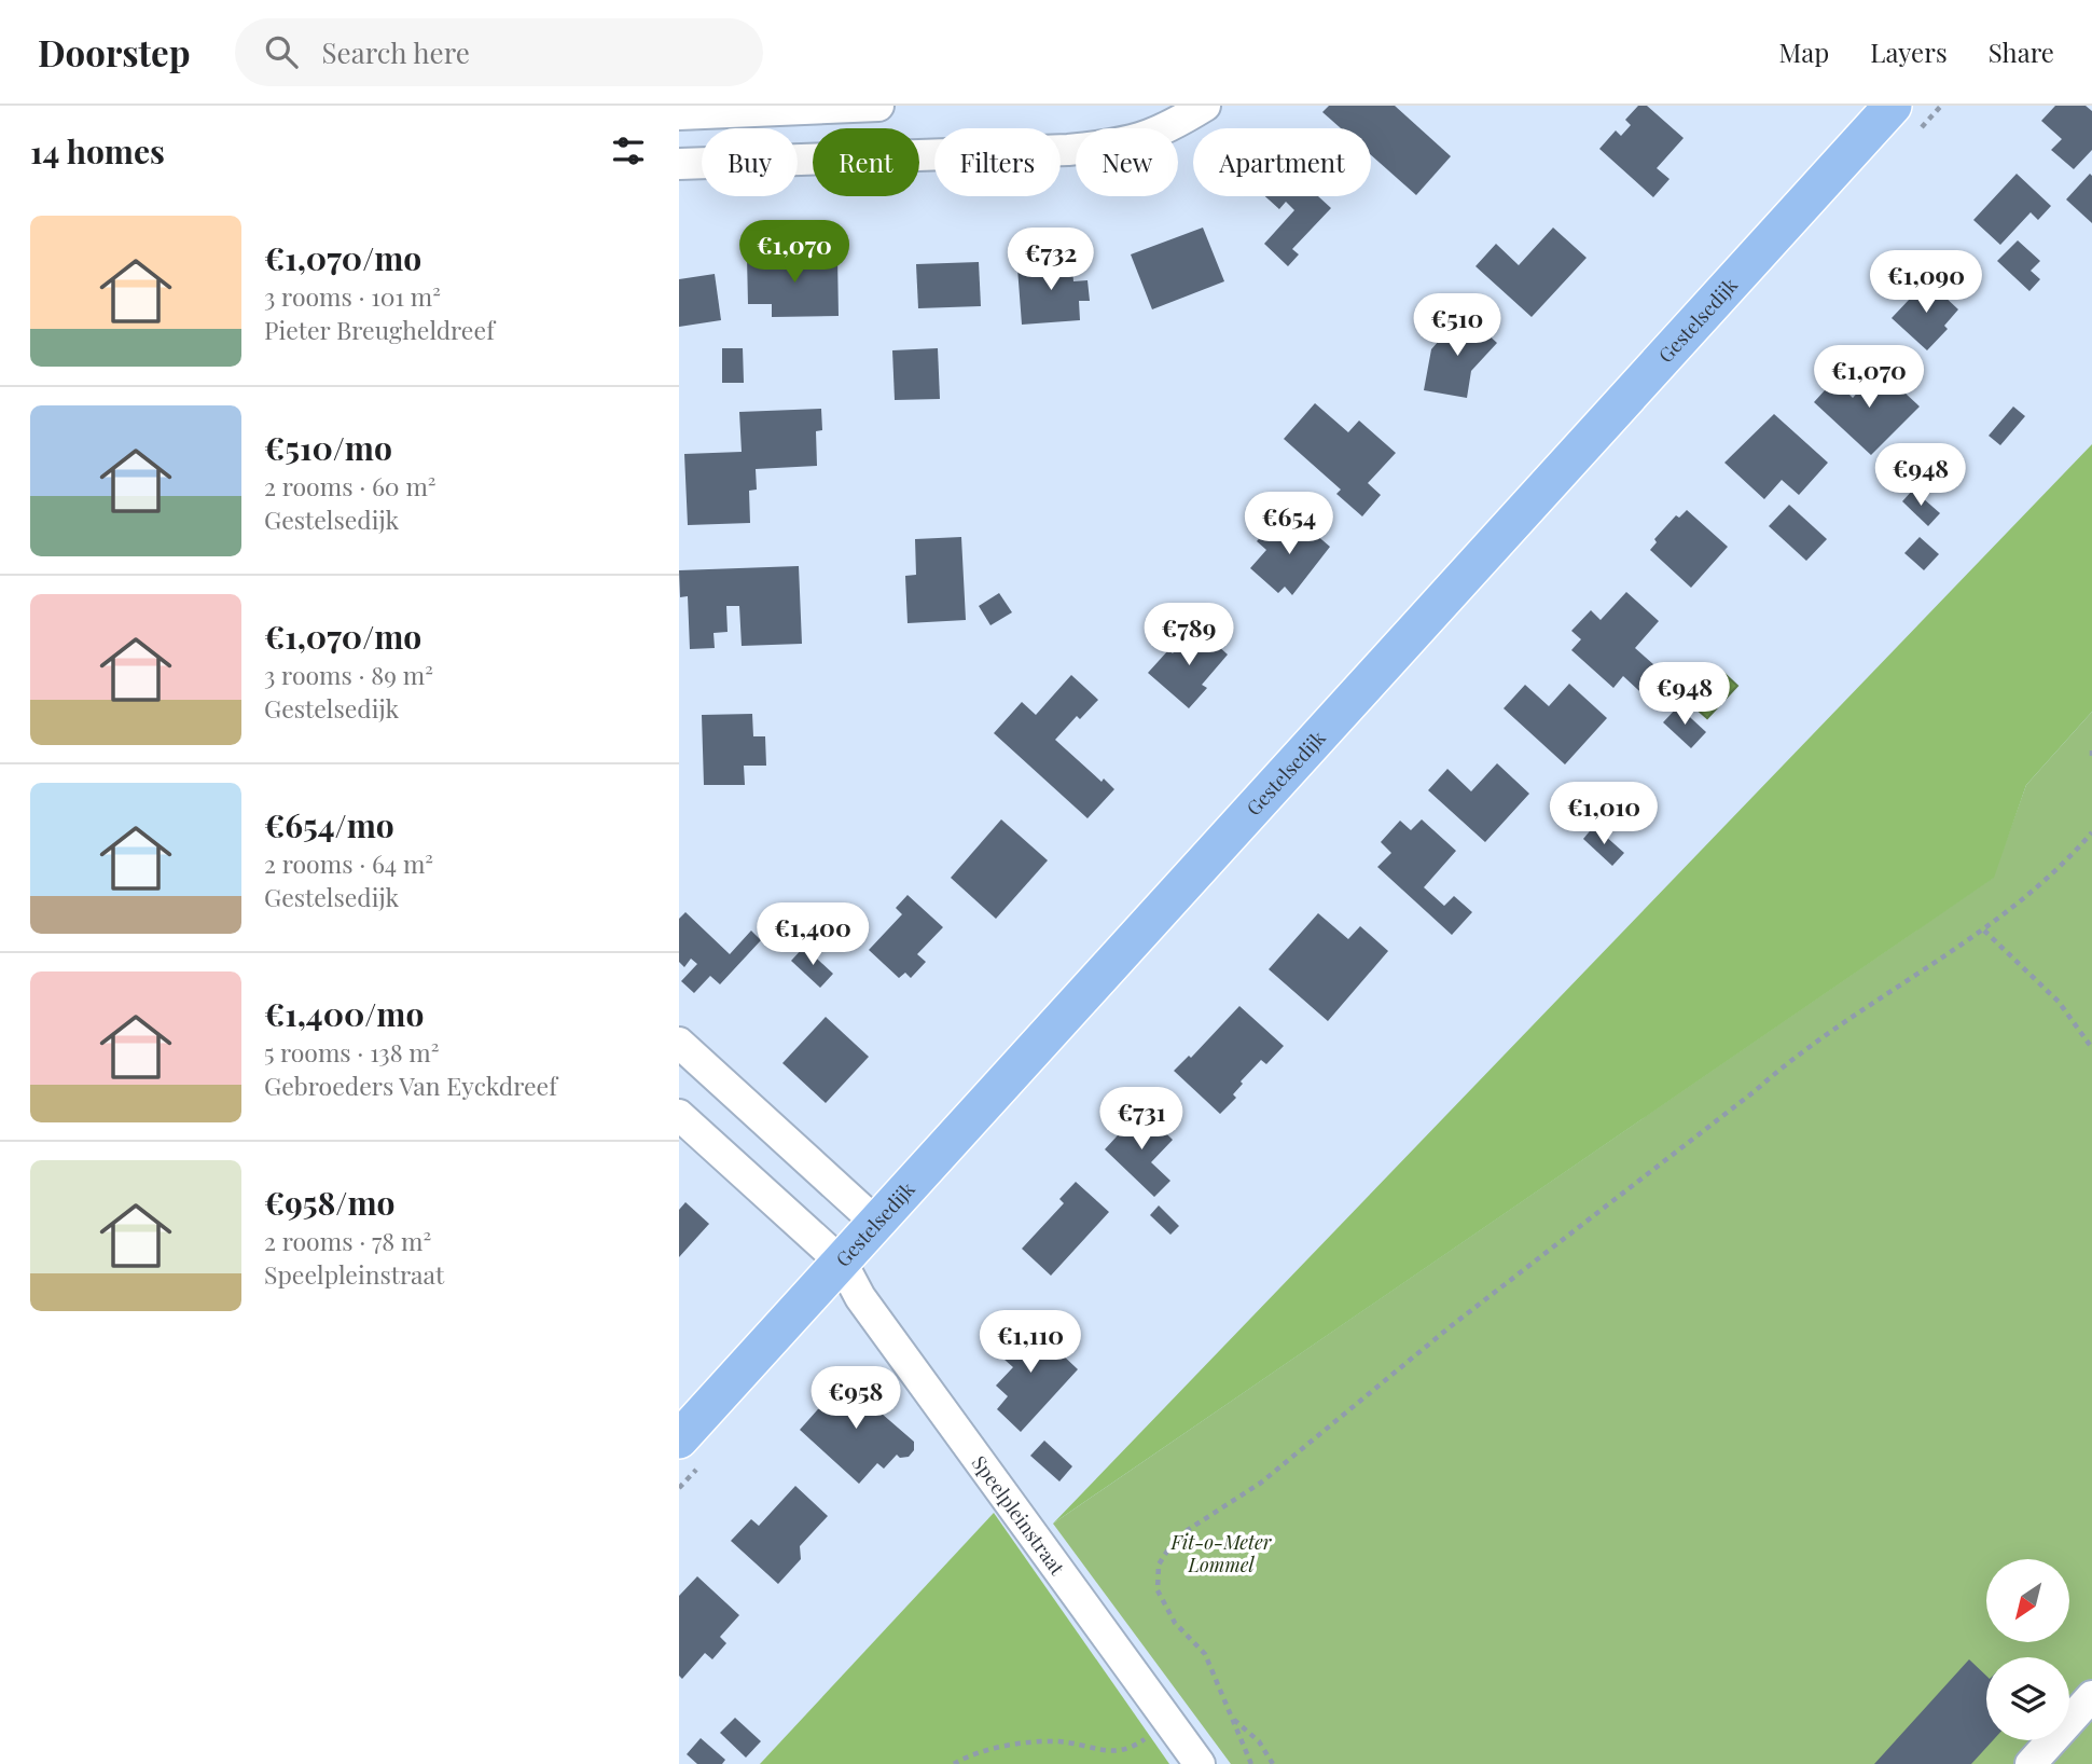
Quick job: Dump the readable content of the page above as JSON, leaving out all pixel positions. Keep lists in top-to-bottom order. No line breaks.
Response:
{"streets":{"main road":["Gestelsedijk"],"street":["Speelpleinstraat"]},"crossings":[["Gestelsedijk","Speelpleinstraat"]],"parks":["Fit-o-Meter Lommel"],"north":"bottom left","page":{"header":"Doorstep","search":"Search here","nav":["Map","Layers","Share"],"heading":"14 homes","chip":["Buy","Rent","Filters","New","Apartment"],"list":[{"name":"€1,070/mo","note":"3 rooms · 101 m² · Pieter Breugheldreef"},{"name":"€510/mo","note":"2 rooms · 60 m² · Gestelsedijk"},{"name":"€1,070/mo","note":"3 rooms · 89 m² · Gestelsedijk"},{"name":"€654/mo","note":"2 rooms · 64 m² · Gestelsedijk"},{"name":"€1,400/mo","note":"5 rooms · 138 m² · Gebroeders Van Eyckdreef"},{"name":"€958/mo","note":"2 rooms · 78 m² · Speelpleinstraat"}],"price":["€1,070","€732","€1,090","€510","€1,070","€948","€654","€789","€948","€1,010","€1,400","€731","€1,110","€958"]}}
